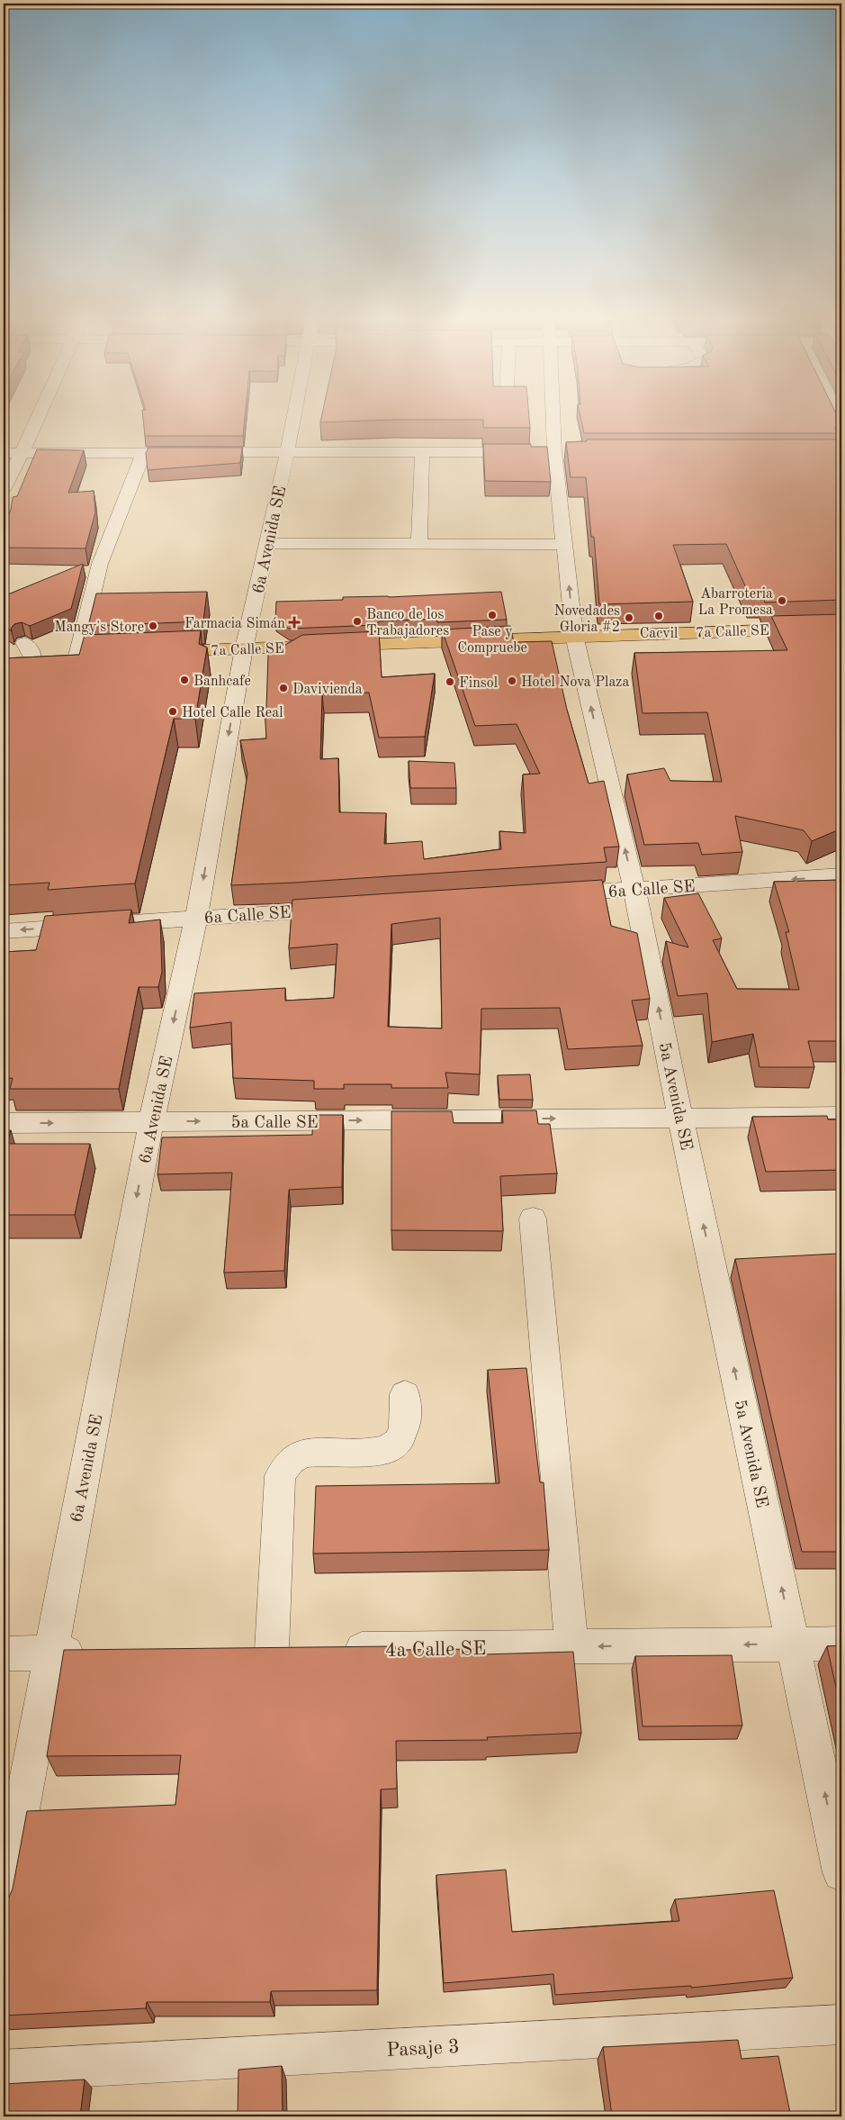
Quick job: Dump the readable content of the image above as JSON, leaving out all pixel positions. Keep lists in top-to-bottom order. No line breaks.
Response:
{"streets":{"main road":["7a Calle SE"],"street":["6a Avenida SE","6a Calle SE","5a Avenida SE","5a Calle SE","4a Calle SE","Pasaje 3"]},"crossings":[["6a Avenida SE","7a Calle SE"],["6a Avenida SE","6a Calle SE"],["6a Avenida SE","5a Calle SE"],["7a Calle SE","5a Avenida SE"],["6a Calle SE","5a Avenida SE"],["5a Avenida SE","5a Calle SE"],["5a Avenida SE","4a Calle SE"]],"one_way":["6a Avenida SE","6a Calle SE","5a Calle SE","4a Calle SE"],"places":{"other":["Abarroteria La Promesa","Pase y Compruebe","Cacvil","Novedades Gloria #2","Banco de los Trabajadores","Mangy's Store","Banhcafe","Hotel Nova Plaza","Finsol","Davivienda","Hotel Calle Real"],"health":["Farmacia Simán"]}}
